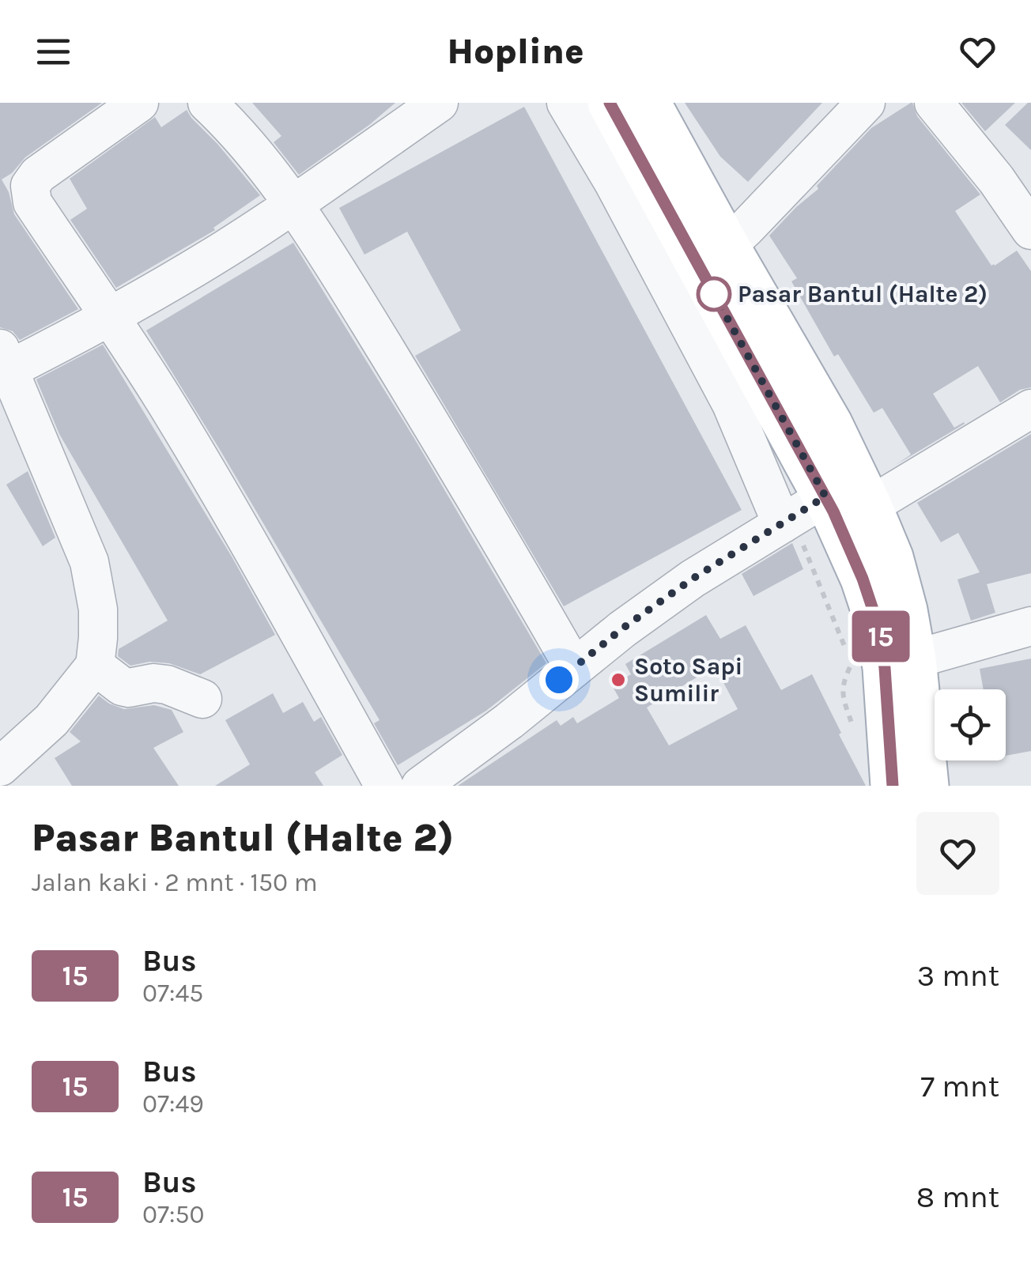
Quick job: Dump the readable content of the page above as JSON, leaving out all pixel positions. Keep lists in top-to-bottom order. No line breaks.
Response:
{"places":["Pasar Bantul (Halte 2)","Soto Sapi Sumilir"],"lines":["bus line 15"],"page":{"header":"Hopline","on_map":"15","heading":["Pasar Bantul (Halte 2)","Jalan kaki · 2 mnt · 150 m"],"list":[{"mark":"15","name":"Bus","note":"07:45","value":"3 mnt"},{"mark":"15","name":"Bus","note":"07:49","value":"7 mnt"},{"mark":"15","name":"Bus","note":"07:50","value":"8 mnt"}]}}
